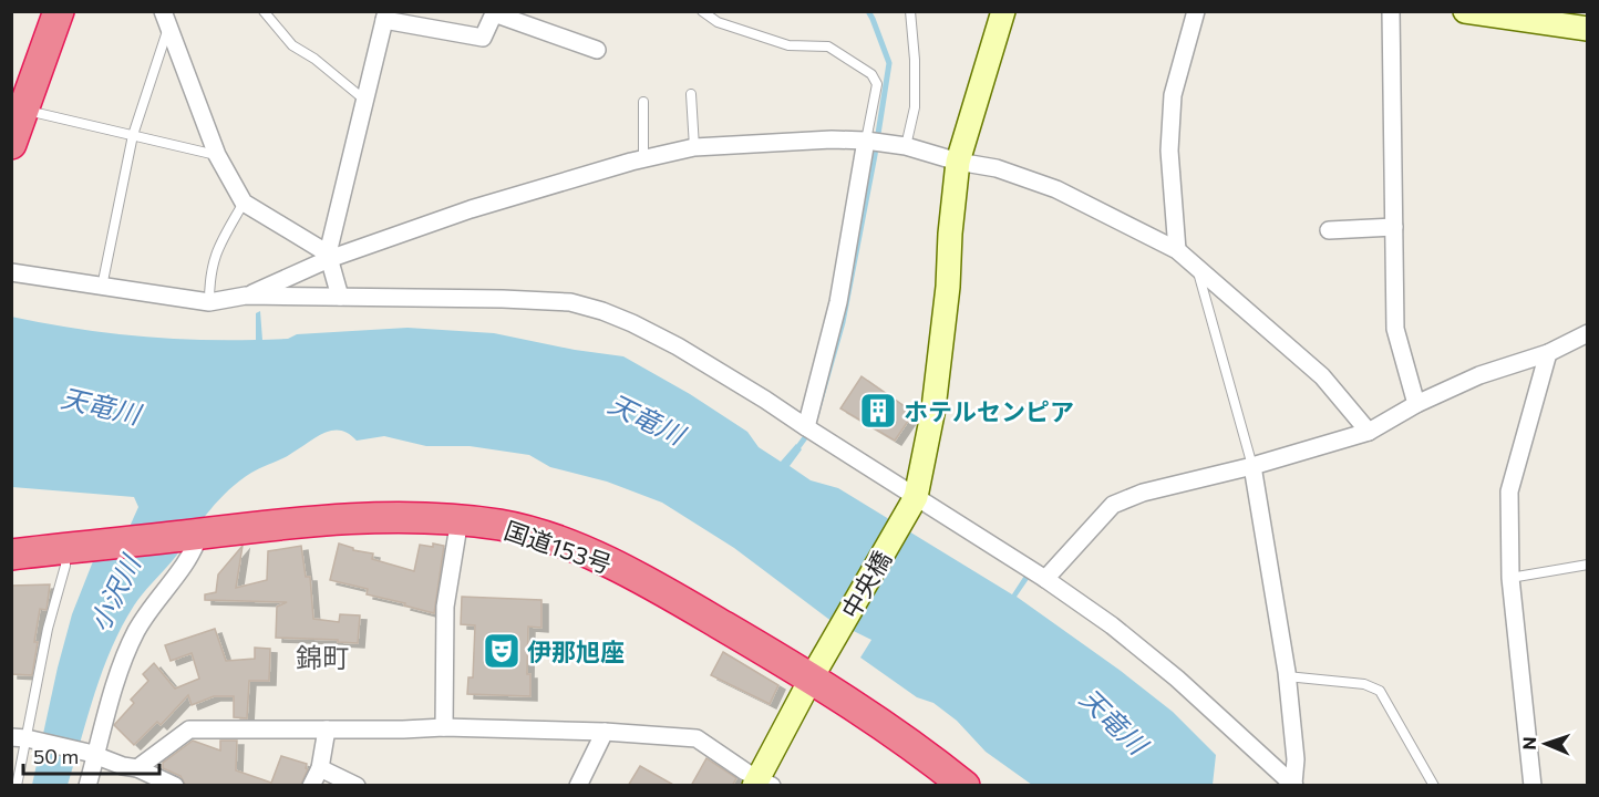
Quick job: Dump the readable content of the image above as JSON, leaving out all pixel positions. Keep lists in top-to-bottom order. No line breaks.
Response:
{"streets":{"highway":["国道153号"],"street":["中央橋"]},"crossings":[["国道153号","中央橋"]],"districts":["錦町"],"water":["天竜川","小沢川"],"places":{"building":["ホテルセンピア"],"theatre":["伊那旭座"]},"scale_bar":"50 m","north":"left"}
